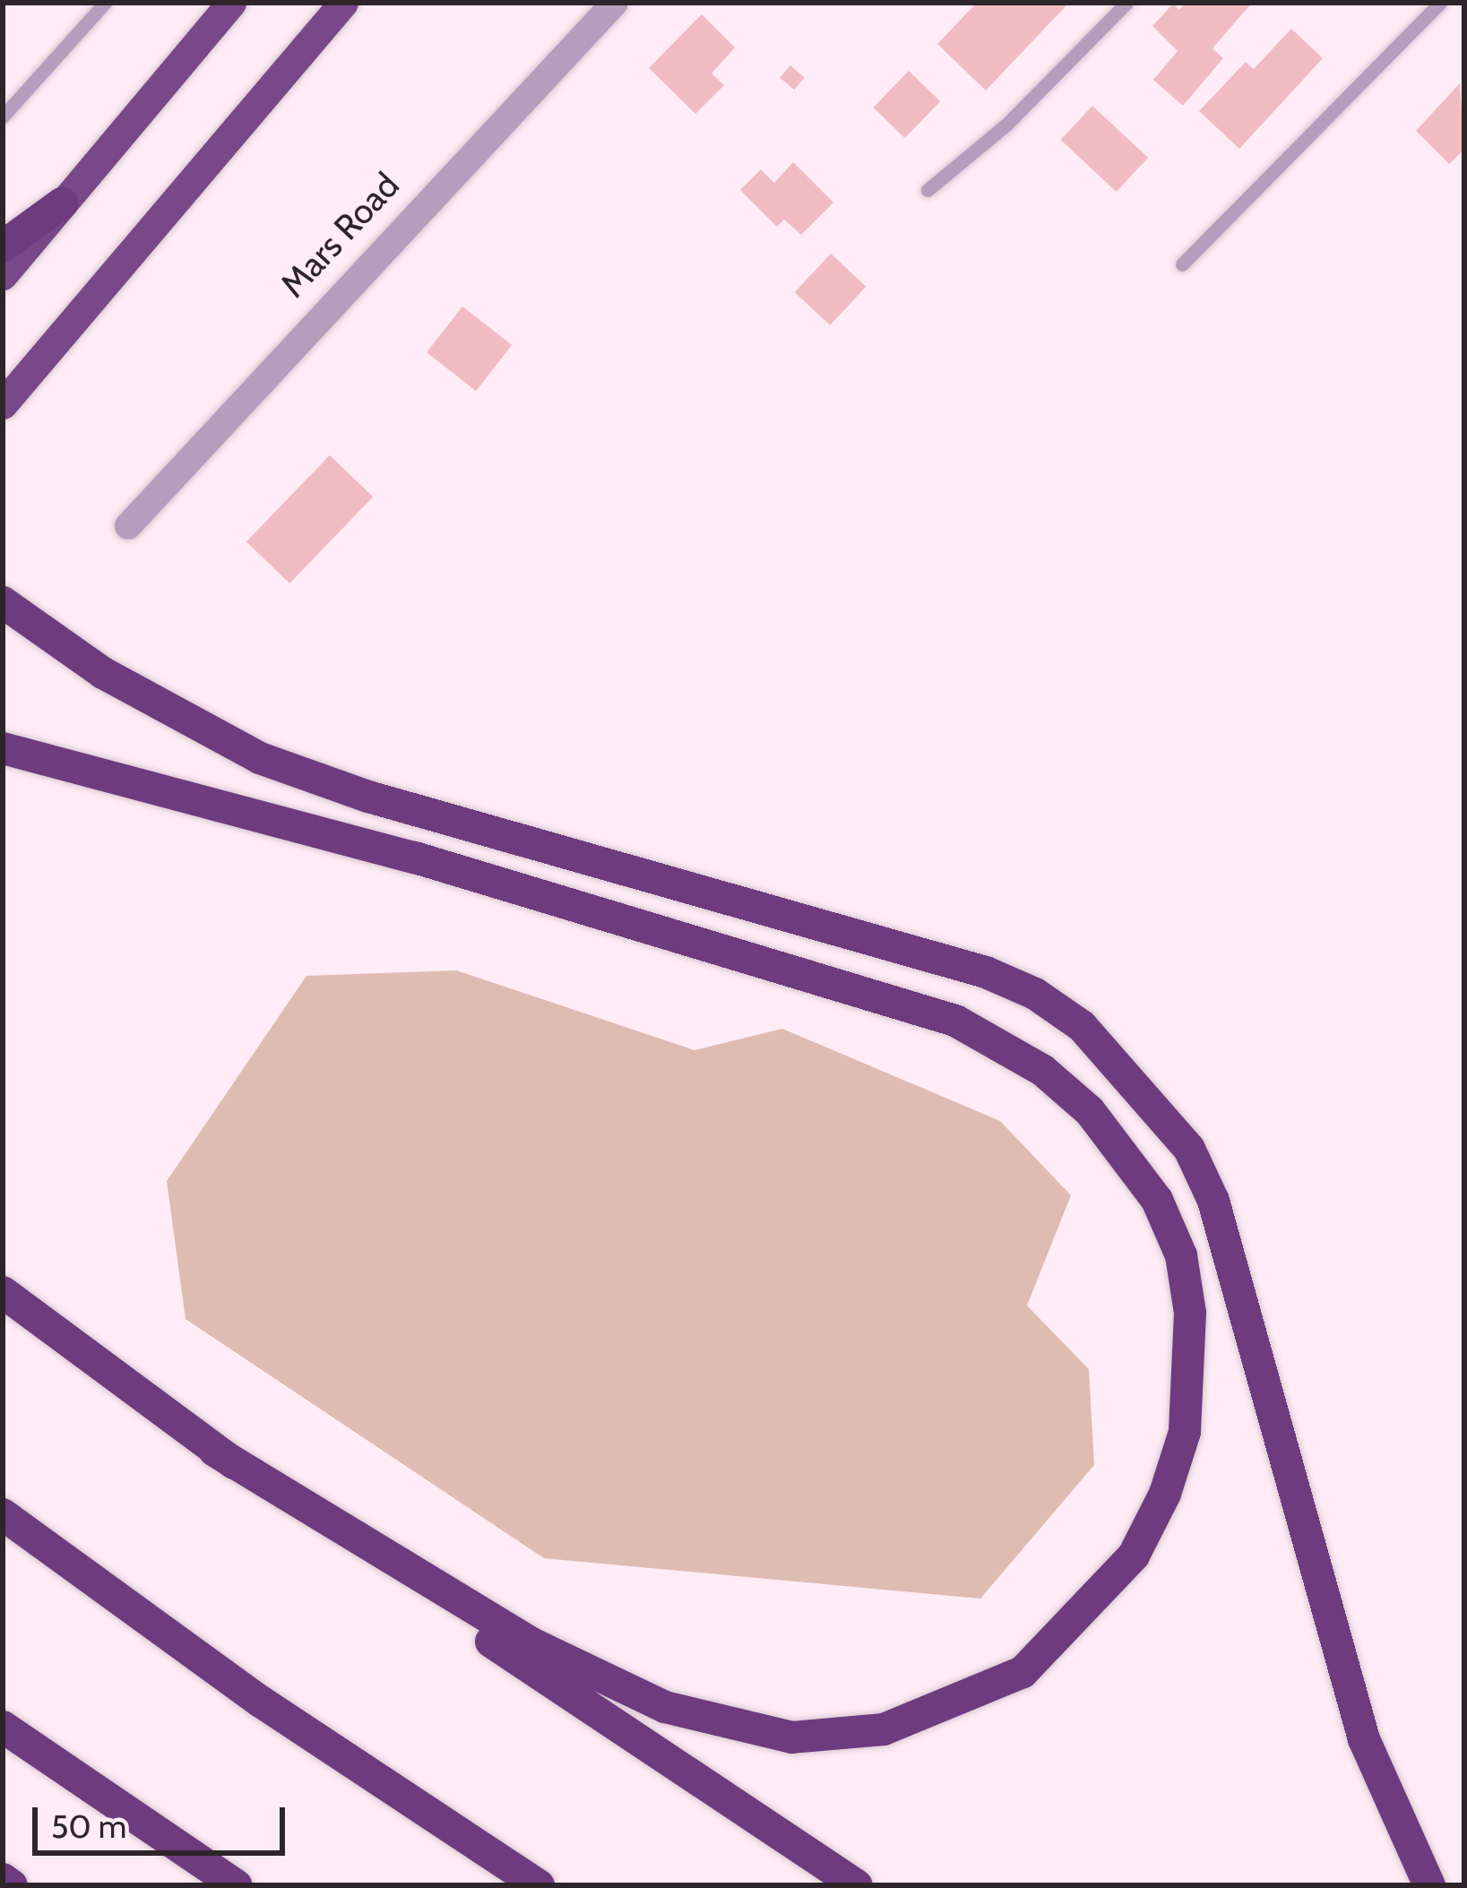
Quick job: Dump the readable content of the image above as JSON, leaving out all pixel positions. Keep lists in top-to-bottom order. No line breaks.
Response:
{"streets":{"street":["Mars Road"]},"scale_bar":"50 m"}
